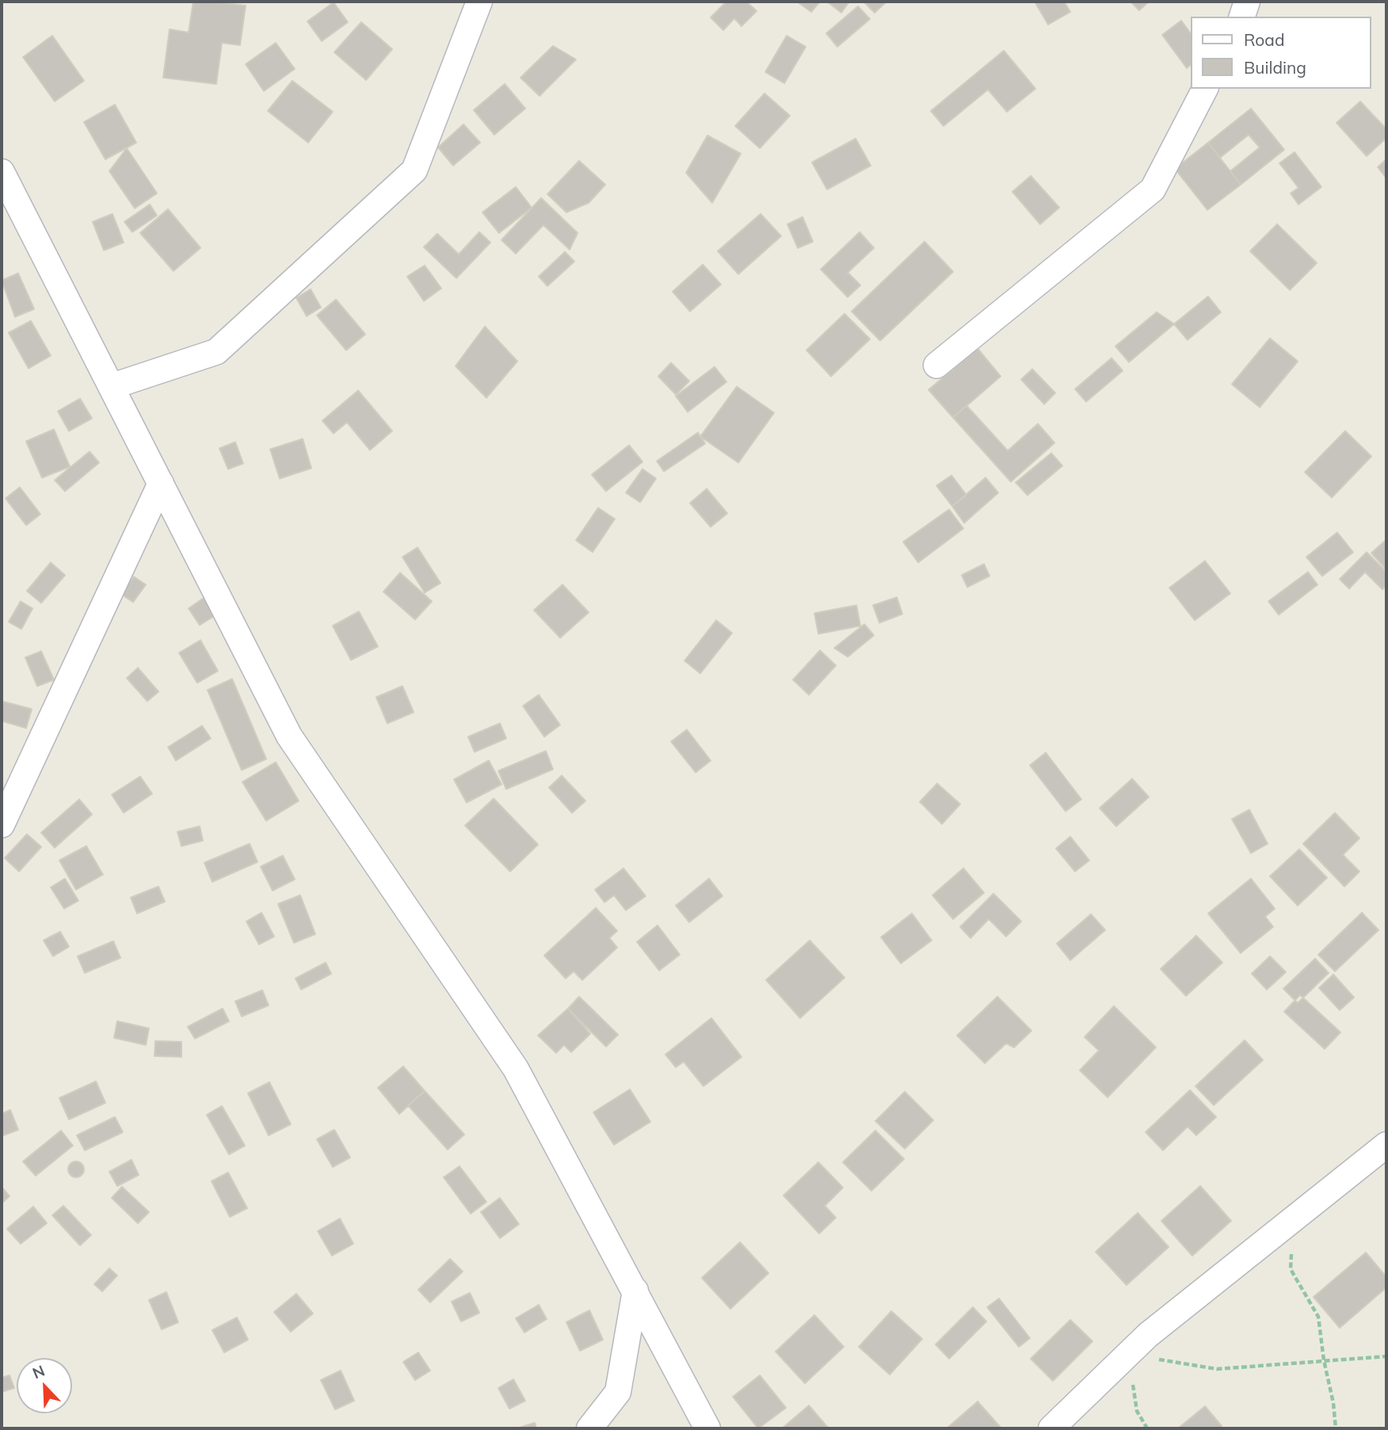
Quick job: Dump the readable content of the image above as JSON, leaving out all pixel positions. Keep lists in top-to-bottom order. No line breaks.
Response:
{"legend":["Road","Building"],"north":"top left"}
